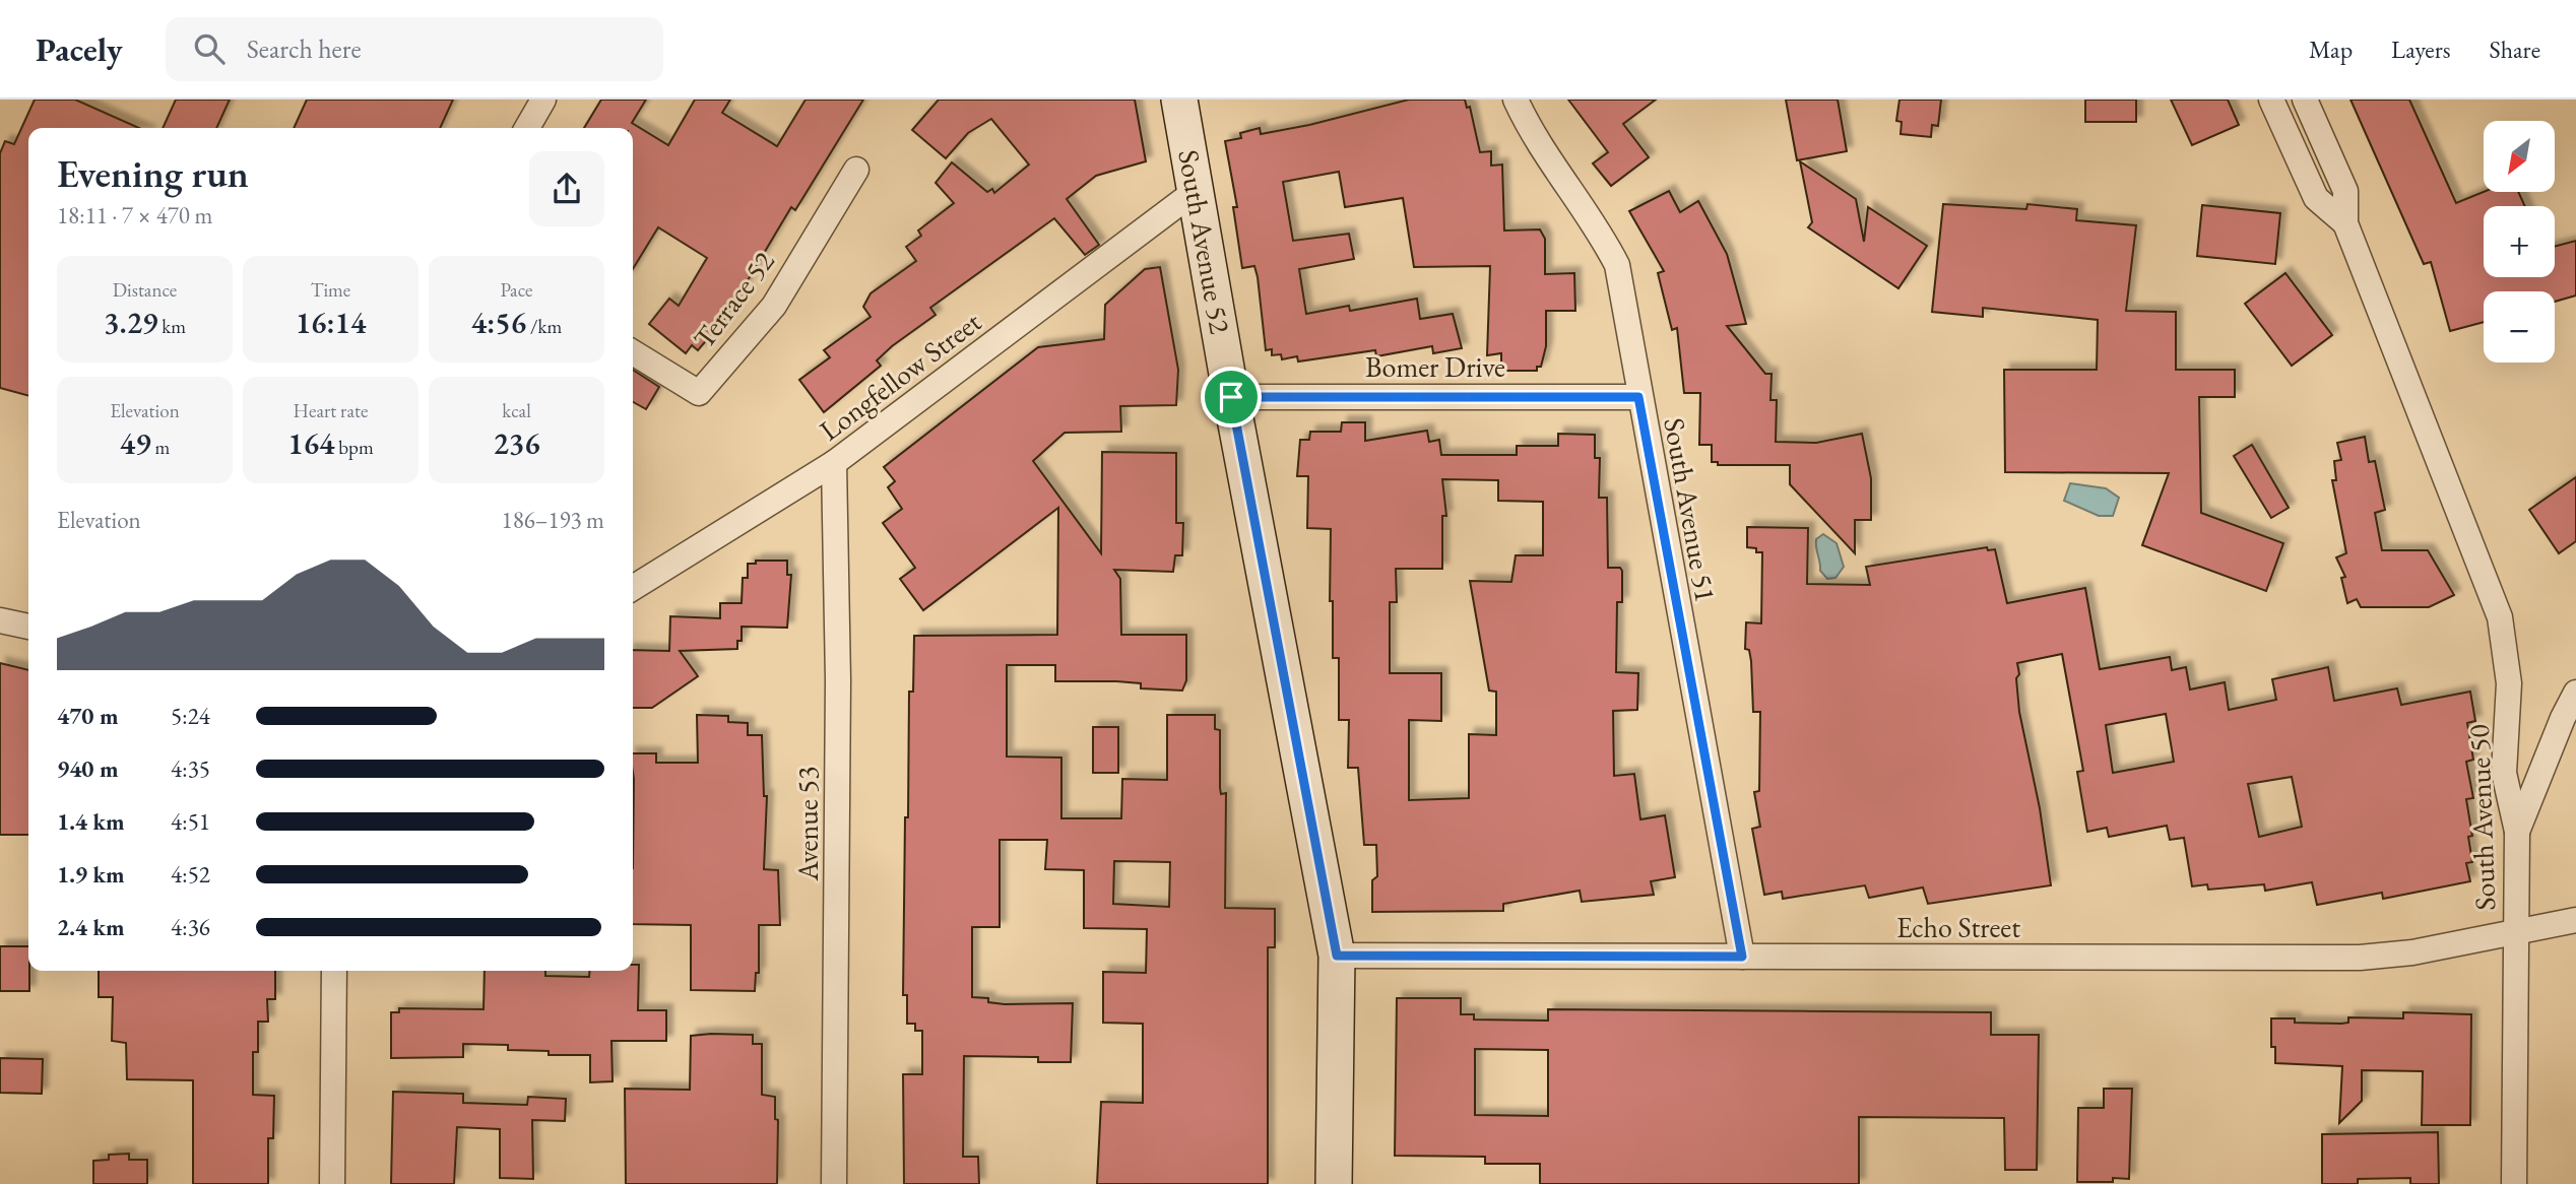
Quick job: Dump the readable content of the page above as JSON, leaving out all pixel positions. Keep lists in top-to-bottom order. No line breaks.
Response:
{"streets":{"street":["South Avenue 52","Terrace 52","Bomer Drive","Longfellow Street","South Avenue 51","South Avenue 50","Avenue 53","Echo Street"]},"crossings":[["South Avenue 52","Bomer Drive"],["South Avenue 52","Longfellow Street"],["South Avenue 52","Echo Street"],["Bomer Drive","South Avenue 51"],["Longfellow Street","Avenue 53"],["South Avenue 51","Echo Street"],["South Avenue 50","Echo Street"]],"north":"bottom left","page":{"header":"Pacely","search":"Search here","nav":["Map","Layers","Share"],"map_buttons":["+","−"],"heading":["Evening run","18:11 · 7 × 470 m"],"stats":[["Distance","3.29 km"],["Time","16:14"],["Pace","4:56 /km"],["Elevation","49 m"],["Heart rate","164 bpm"],["kcal","236"]],"chart":["Elevation","186–193 m"],"list":[{"name":"470 m","note":"5:24"},{"name":"940 m","note":"4:35"},{"name":"1.4 km","note":"4:51"},{"name":"1.9 km","note":"4:52"},{"name":"2.4 km","note":"4:36"}]}}
